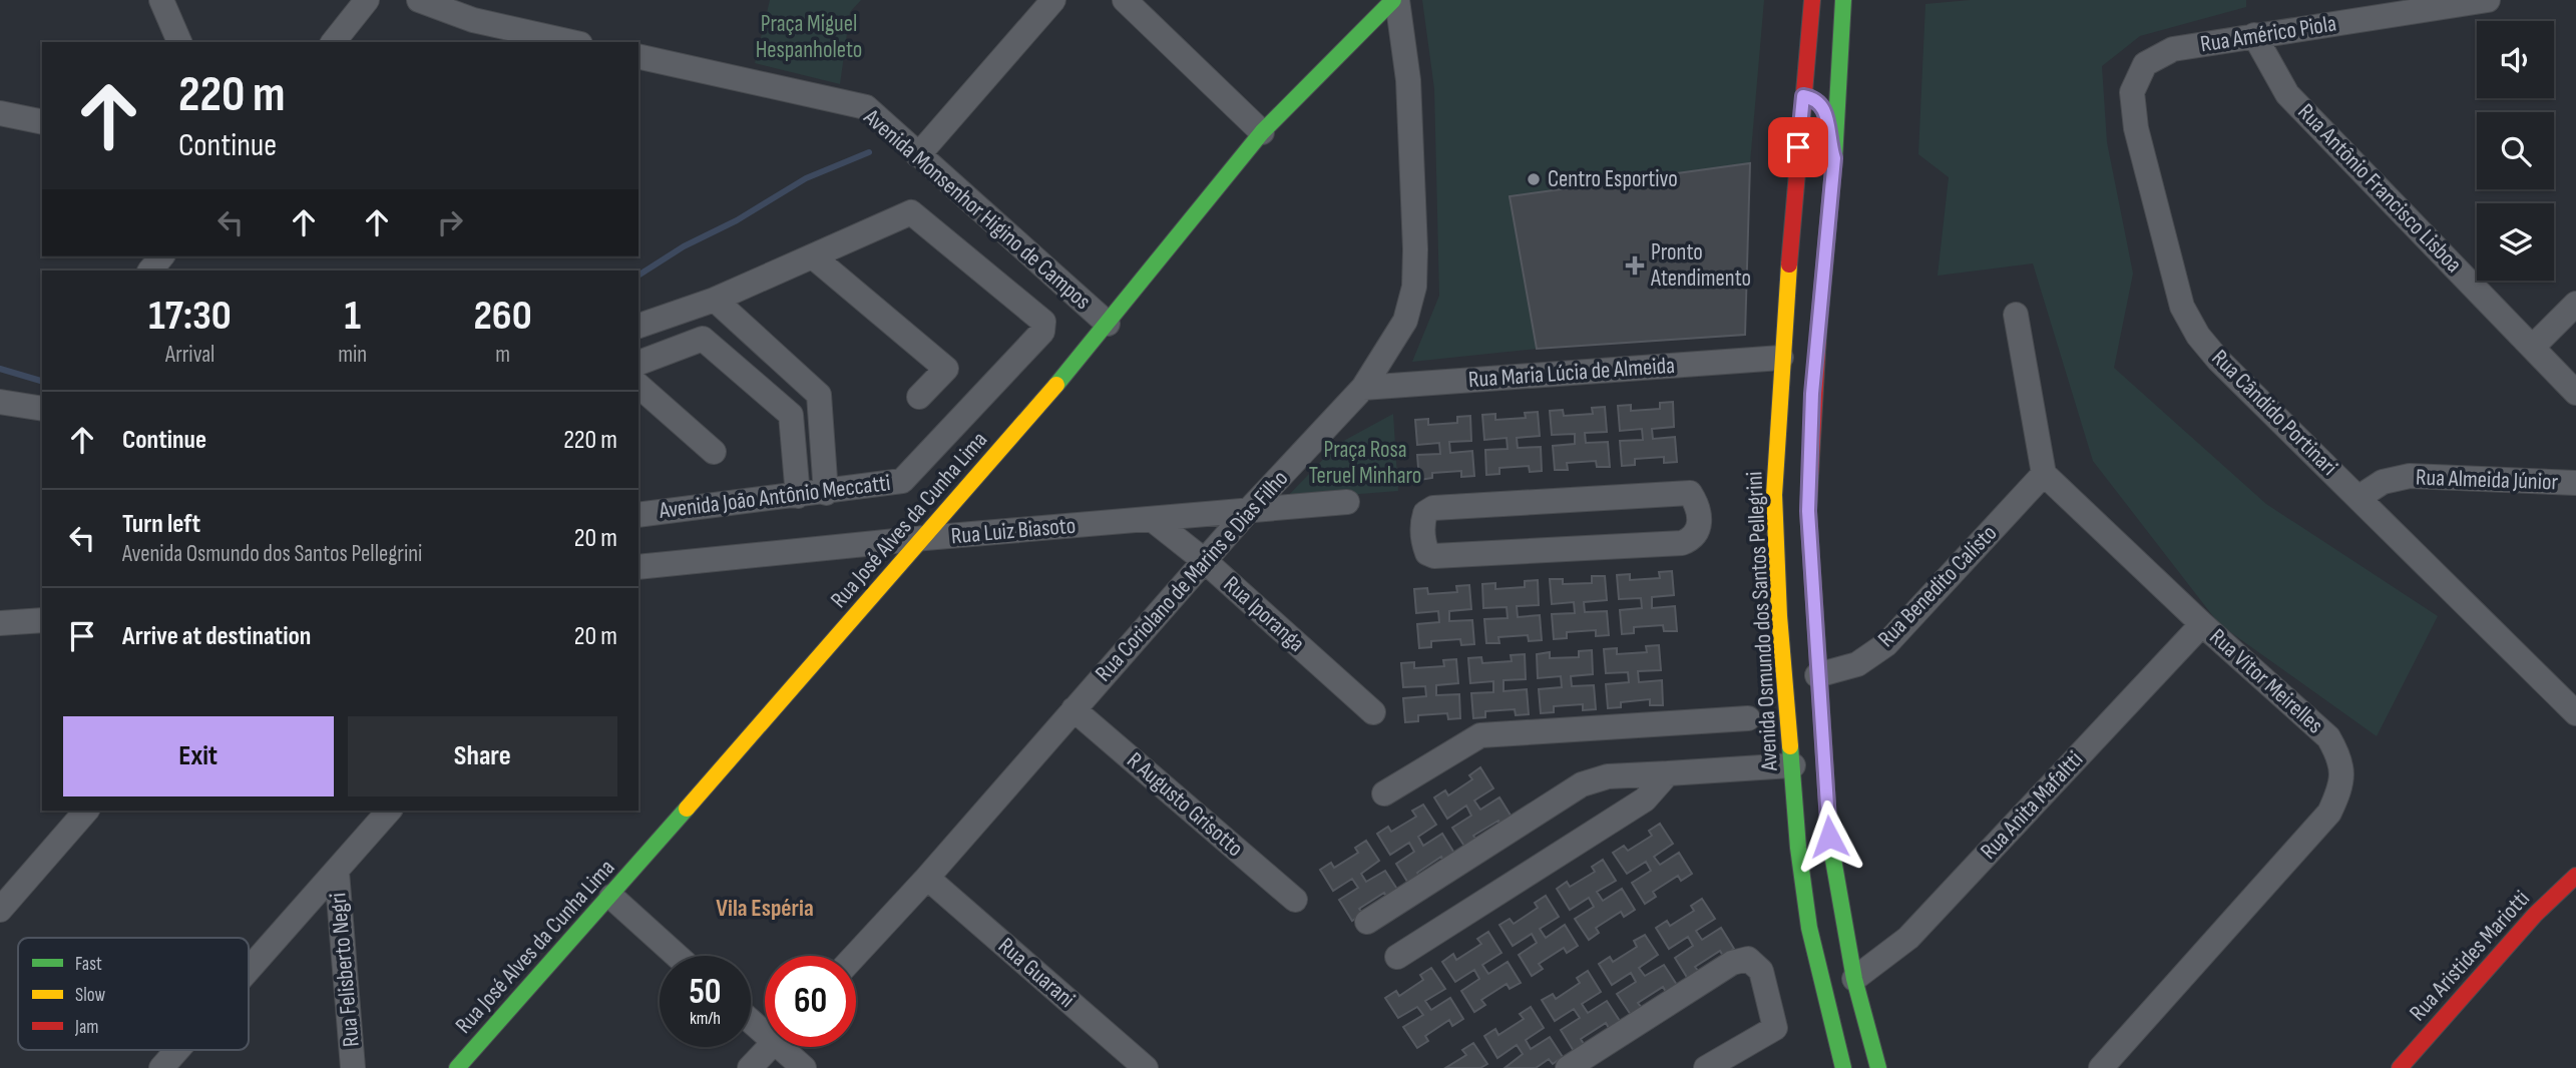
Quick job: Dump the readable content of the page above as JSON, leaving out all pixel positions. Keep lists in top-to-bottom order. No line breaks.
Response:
{"streets":{"main road":["Rua José Alves da Cunha Lima","Avenida Osmundo dos Santos Pellegrini","Rua Aristides Mariotti"],"street":["Rua Américo Piola","Rua Antônio Francisco Lisboa","Avenida Monsenhor Higino de Campos","Rua Maria Lúcia de Almeida","Rua Cândido Portinari","Rua Almeida Júnior","Avenida João Antônio Meccatti","Rua Luiz Biasoto","Rua Coriolano de Marins e Dias Filho","Rua Benedito Calisto","Rua Iporanga","Rua Vitor Meirelles","R Augusto Grisotto","Rua Anita Mafaltti","Rua Felisberto Negri","Rua Guarani"]},"crossings":[["Rua Américo Piola","Rua Antônio Francisco Lisboa"],["Rua Américo Piola","Rua Cândido Portinari"],["Avenida Monsenhor Higino de Campos","Rua José Alves da Cunha Lima"],["Rua Maria Lúcia de Almeida","Rua Coriolano de Marins e Dias Filho"],["Rua Maria Lúcia de Almeida","Avenida Osmundo dos Santos Pellegrini"],["Rua Cândido Portinari","Rua Almeida Júnior"],["Rua José Alves da Cunha Lima","Rua Luiz Biasoto"],["Rua José Alves da Cunha Lima","Rua Coriolano de Marins e Dias Filho"],["Rua Luiz Biasoto","Rua Coriolano de Marins e Dias Filho"],["Rua Luiz Biasoto","Rua Iporanga"],["Rua Coriolano de Marins e Dias Filho","Rua Iporanga"],["Rua Coriolano de Marins e Dias Filho","R Augusto Grisotto"],["Rua Coriolano de Marins e Dias Filho","Rua Guarani"],["Rua Benedito Calisto","Rua Vitor Meirelles"],["Rua Vitor Meirelles","Rua Anita Mafaltti"]],"districts":["Vila Espéria"],"parks":["Praça Miguel Hespanholeto","Praça Rosa Teruel Minharo"],"places":{"other":["Centro Esportivo"],"health":["Pronto Atendimento"]},"legend":["Fast","Slow","Jam"],"page":{"turn":["220 m","Continue"],"eta":["17:30","Arrival","1","min","260","m"],"list":[{"name":"Continue","value":"220 m"},{"name":"Turn left","note":"Avenida Osmundo dos Santos Pellegrini","value":"20 m"},{"name":"Arrive at destination","value":"20 m"}],"buttons":["Exit","Share"],"speed":"50 km/h","limit":"60"}}
